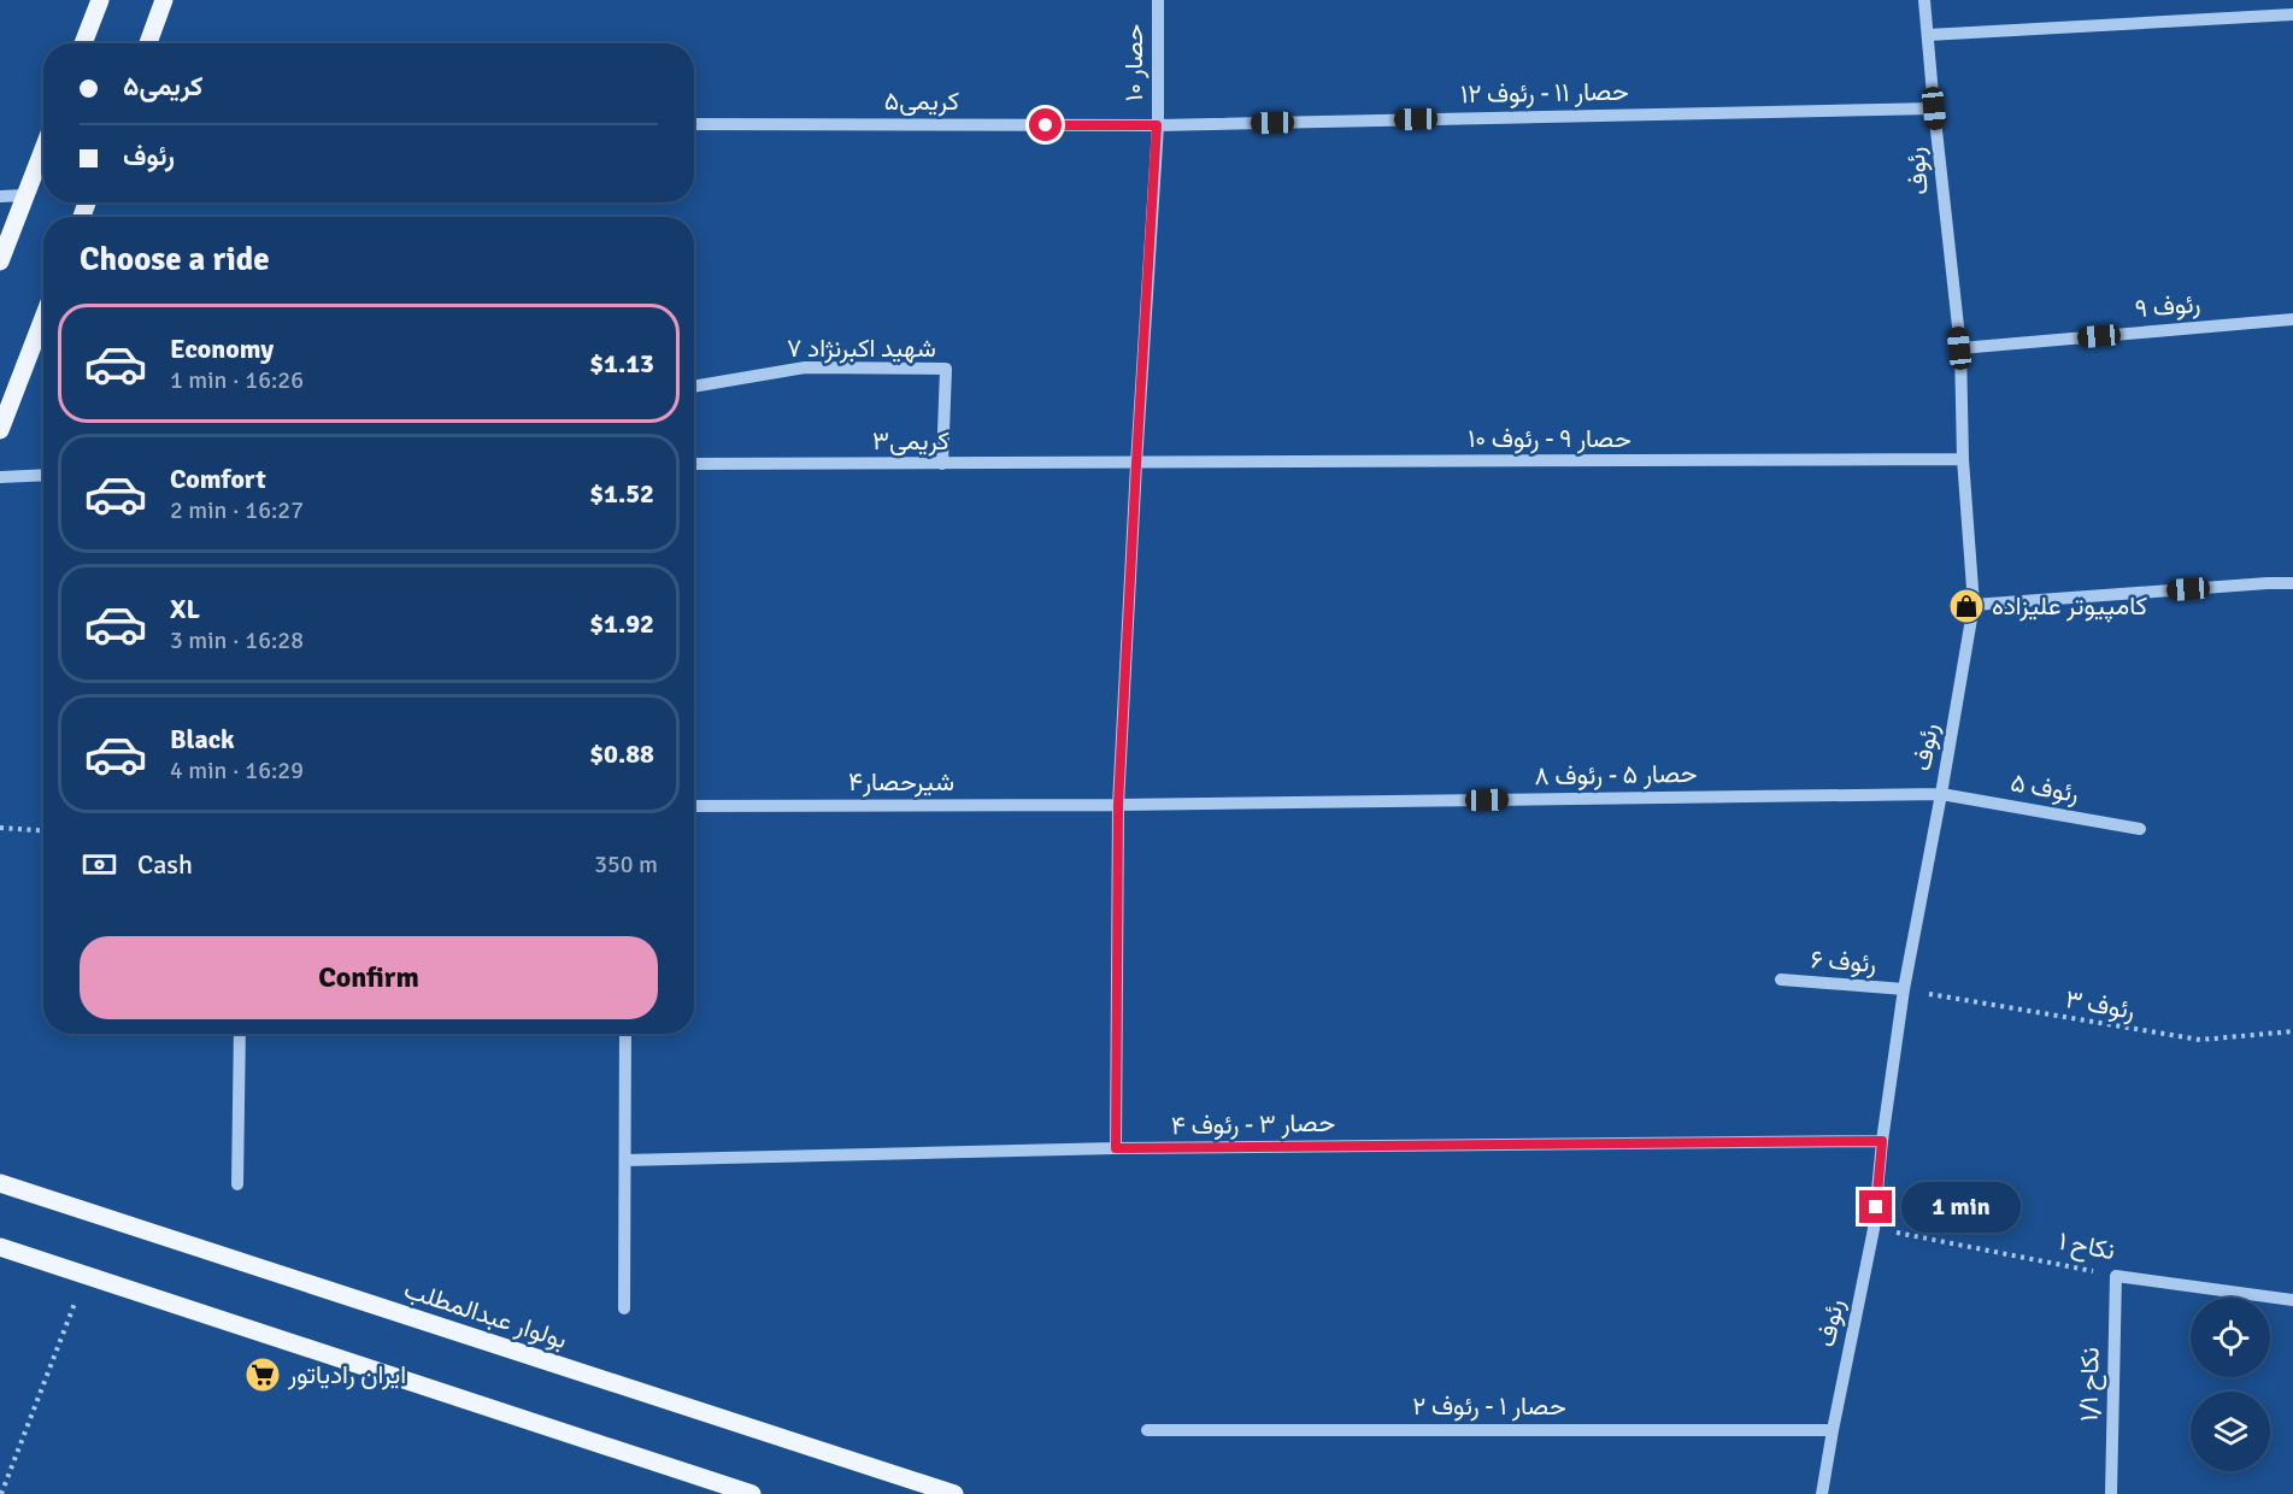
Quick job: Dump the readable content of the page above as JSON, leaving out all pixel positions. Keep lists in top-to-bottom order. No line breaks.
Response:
{"streets":{"main road":["بولوار عبدالمطلب"],"street":["حصار ۱۰","حصار ۱۱ - رئوف ۱۲","کریمی۵","رئوف","رئوف ۹","شهید اکبرنژاد ۷","حصار ۹ - رئوف ۱۰","کریمی۳","حصار ۵ - رئوف ۸","شیرحصار۴","رئوف ۵","رئوف ۶","حصار ۳ - رئوف ۴","نکاح ۱","نکاح ۱/۱","حصار ۱ - رئوف ۲"],"path":["رئوف ۳"]},"crossings":[["حصار ۱۰","حصار ۱۱ - رئوف ۱۲"],["حصار ۱۰","کریمی۵"],["حصار ۱۰","حصار ۹ - رئوف ۱۰"],["حصار ۱۰","کریمی۳"],["حصار ۱۰","حصار ۵ - رئوف ۸"],["حصار ۱۰","شیرحصار۴"],["حصار ۱۰","حصار ۳ - رئوف ۴"],["حصار ۱۱ - رئوف ۱۲","کریمی۵"],["حصار ۱۱ - رئوف ۱۲","رئوف"],["رئوف","رئوف ۹"],["رئوف","حصار ۹ - رئوف ۱۰"],["رئوف","حصار ۵ - رئوف ۸"],["رئوف","رئوف ۵"],["رئوف","رئوف ۶"],["رئوف","رئوف ۳"],["رئوف","حصار ۳ - رئوف ۴"],["رئوف","نکاح ۱"],["رئوف","حصار ۱ - رئوف ۲"],["شهید اکبرنژاد ۷","کریمی۳"],["حصار ۹ - رئوف ۱۰","کریمی۳"],["حصار ۵ - رئوف ۸","شیرحصار۴"],["حصار ۵ - رئوف ۸","رئوف ۵"],["رئوف ۶","رئوف ۳"],["نکاح ۱","نکاح ۱/۱"]],"places":{"shop":["کامپیوتر علیزاده"],"supermarket":["ایران رادیاتور"]},"page":{"banner":["کریمی۵","رئوف"],"heading":"Choose a ride","list":[{"name":"Economy","note":"1 min · 16:26","value":"$1.13"},{"name":"Comfort","note":"2 min · 16:27","value":"$1.52"},{"name":"XL","note":"3 min · 16:28","value":"$1.92"},{"name":"Black","note":"4 min · 16:29","value":"$0.88"}],"pay":["Cash","350 m"],"buttons":"Confirm","bubble":"1 min"}}
